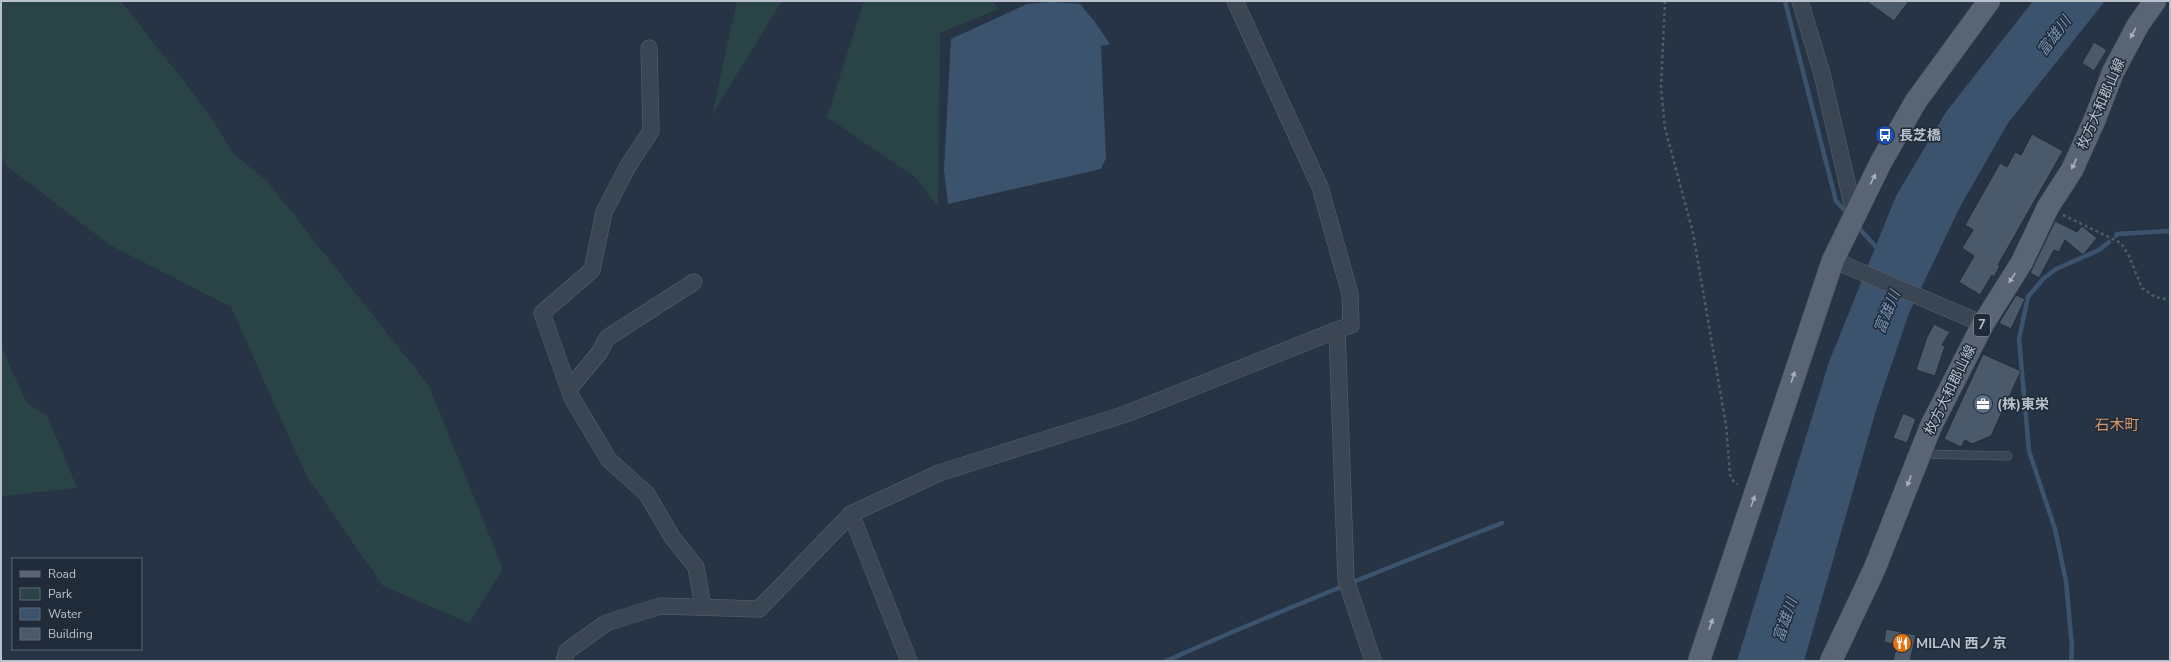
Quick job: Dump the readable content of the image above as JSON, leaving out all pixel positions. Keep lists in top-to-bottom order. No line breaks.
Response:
{"streets":{"main road":["枚方大和郡山線","7"]},"districts":["石木町"],"water":["富雄川"],"places":{"bus stop":["長芝橋"],"office":["(株)東栄"],"restaurant":["MILAN 西ノ京"]},"legend":["Road","Park","Water","Building"]}
